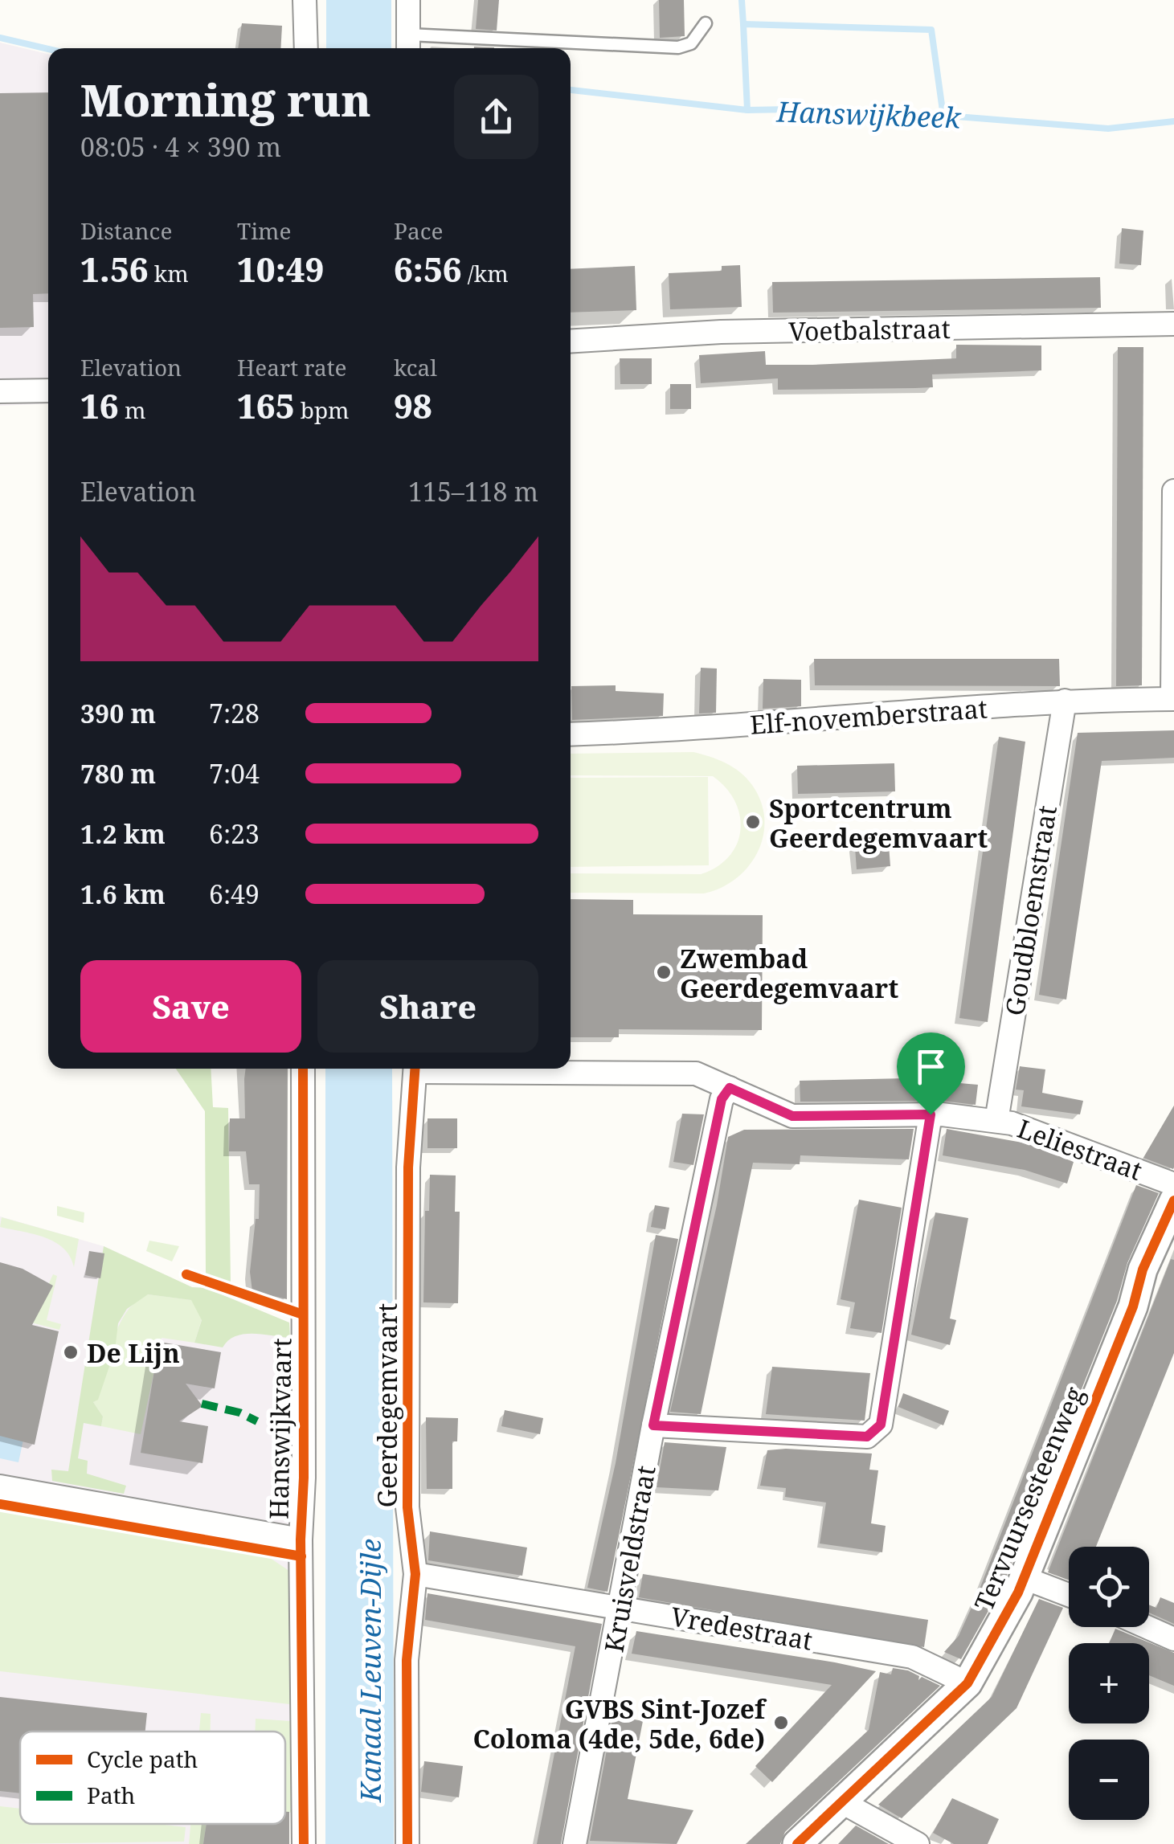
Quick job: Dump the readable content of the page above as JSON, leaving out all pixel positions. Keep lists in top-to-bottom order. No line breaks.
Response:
{"streets":{"street":["Voetbalstraat","Elf-novemberstraat","Goudbloemstraat","Leliestraat","Geerdegemvaart","Hanswijkvaart","Tervuursesteenweg","Kruisveldstraat","Vredestraat"]},"crossings":[["Elf-novemberstraat","Goudbloemstraat"],["Goudbloemstraat","Leliestraat"],["Leliestraat","Kruisveldstraat"],["Geerdegemvaart","Vredestraat"],["Tervuursesteenweg","Vredestraat"],["Kruisveldstraat","Vredestraat"]],"water":["Hanswijkbeek","Kanaal Leuven-Dijle"],"places":["Sportcentrum Geerdegemvaart","Zwembad Geerdegemvaart","De Lijn","GVBS Sint-Jozef Coloma (4de, 5de, 6de)"],"legend":["Cycle path","Path"],"page":{"heading":["Morning run","08:05 · 4 × 390 m"],"stats":[["Distance","1.56 km"],["Time","10:49"],["Pace","6:56 /km"],["Elevation","16 m"],["Heart rate","165 bpm"],["kcal","98"]],"chart":["Elevation","115–118 m"],"list":[{"name":"390 m","note":"7:28"},{"name":"780 m","note":"7:04"},{"name":"1.2 km","note":"6:23"},{"name":"1.6 km","note":"6:49"}],"buttons":["Save","Share"],"map_buttons":["+","−"]}}
